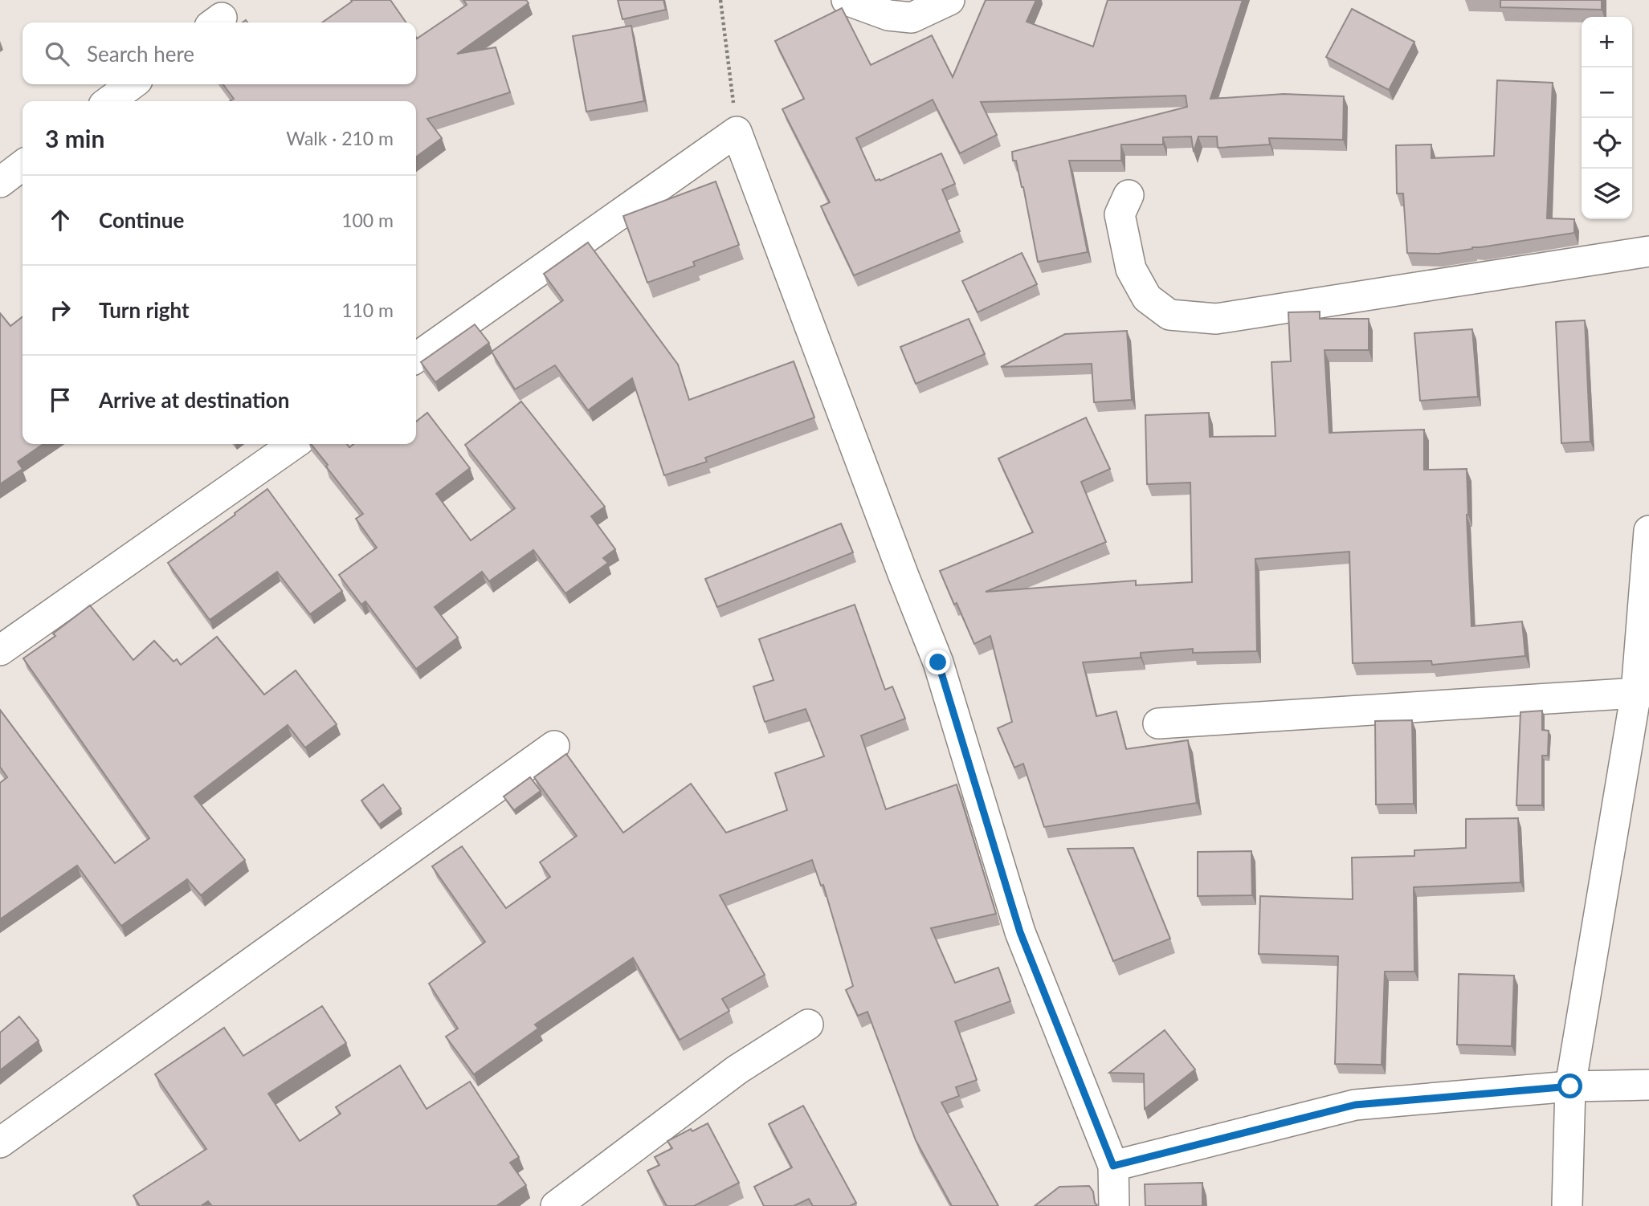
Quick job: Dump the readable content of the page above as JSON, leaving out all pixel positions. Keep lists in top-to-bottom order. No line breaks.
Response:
{"page":{"map_buttons":["+","−"],"search":"Search here","heading":["3 min","Walk · 210 m"],"list":[["Continue","100 m"],["Turn right","110 m"],"Arrive at destination"]}}
